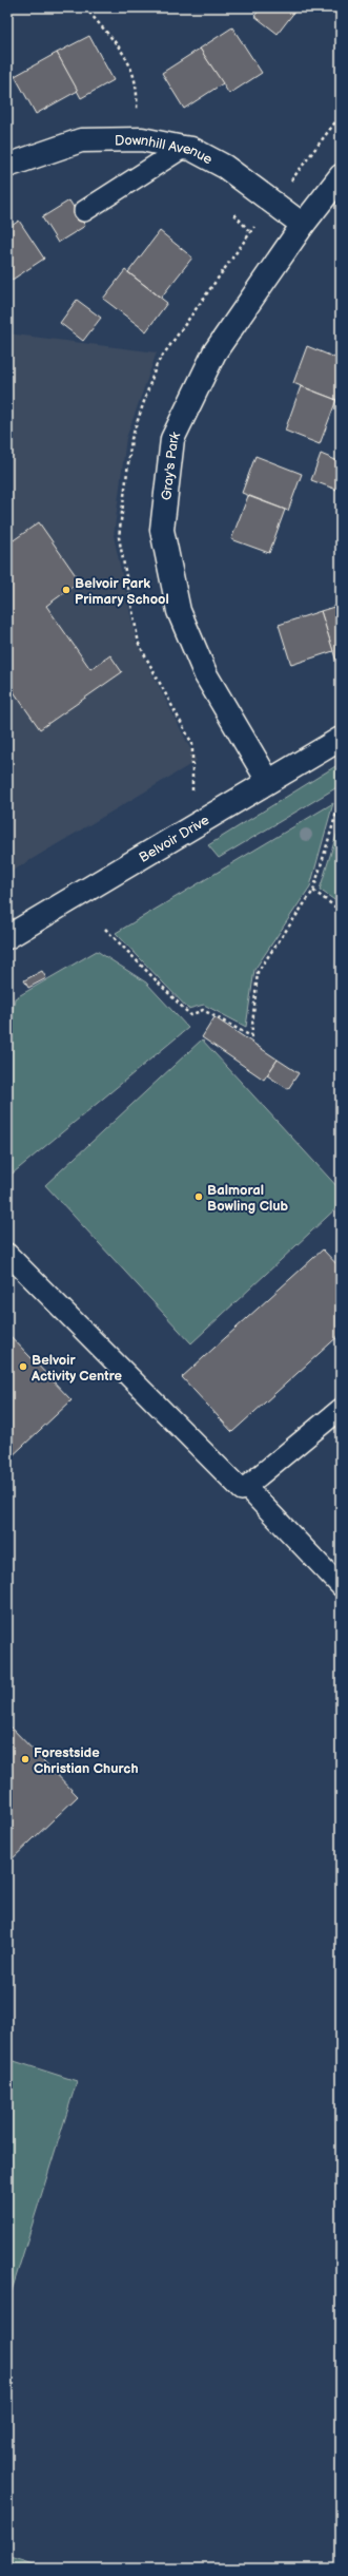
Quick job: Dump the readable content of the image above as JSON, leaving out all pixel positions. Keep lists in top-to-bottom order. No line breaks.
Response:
{"streets":{"street":["Downhill Avenue","Gray's Park","Belvoir Drive"]},"crossings":[["Downhill Avenue","Gray's Park"],["Gray's Park","Belvoir Drive"]],"places":["Belvoir Park Primary School","Balmoral Bowling Club","Belvoir Activity Centre","Forestside Christian Church"]}
